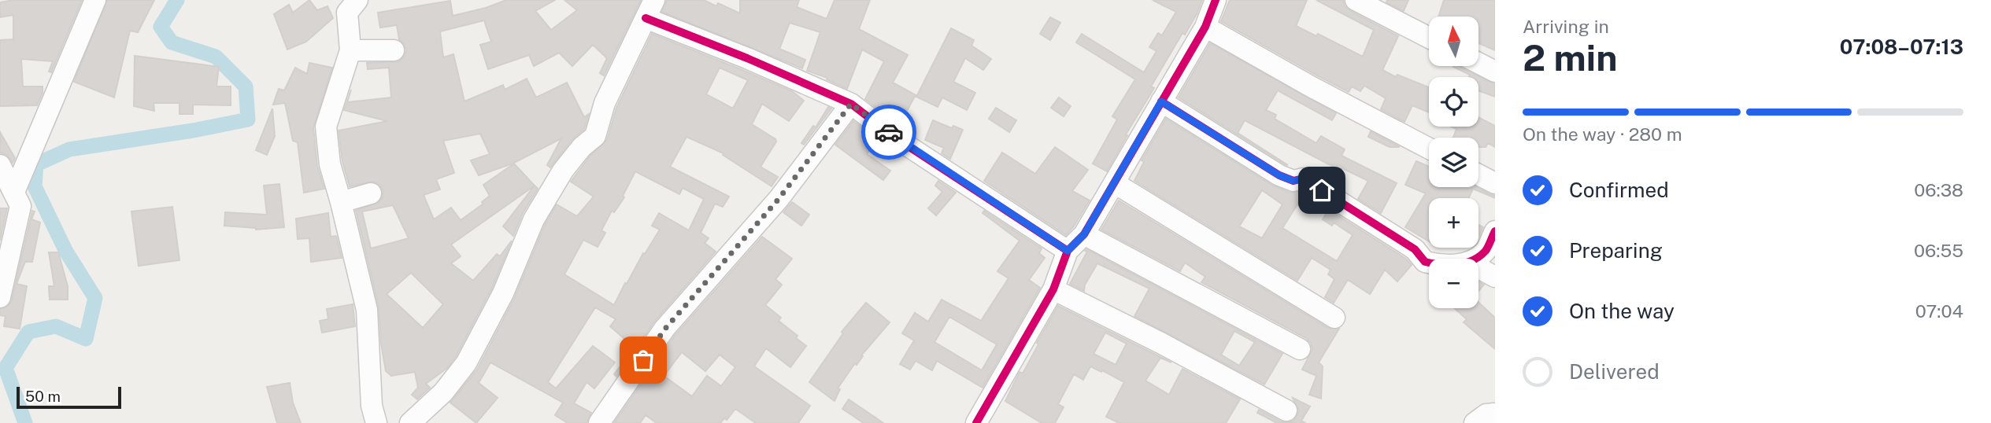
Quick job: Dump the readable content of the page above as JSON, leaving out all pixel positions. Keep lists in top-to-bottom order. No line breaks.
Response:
{"scale_bar":"50 m","north":"top","page":{"heading":["2 min","Arriving in","07:08–07:13"],"map_buttons":["+","−"],"bar":"On the way · 280 m","list":[["Confirmed","06:38"],["Preparing","06:55"],["On the way","07:04"],"Delivered"],"scale":"50 m"}}
